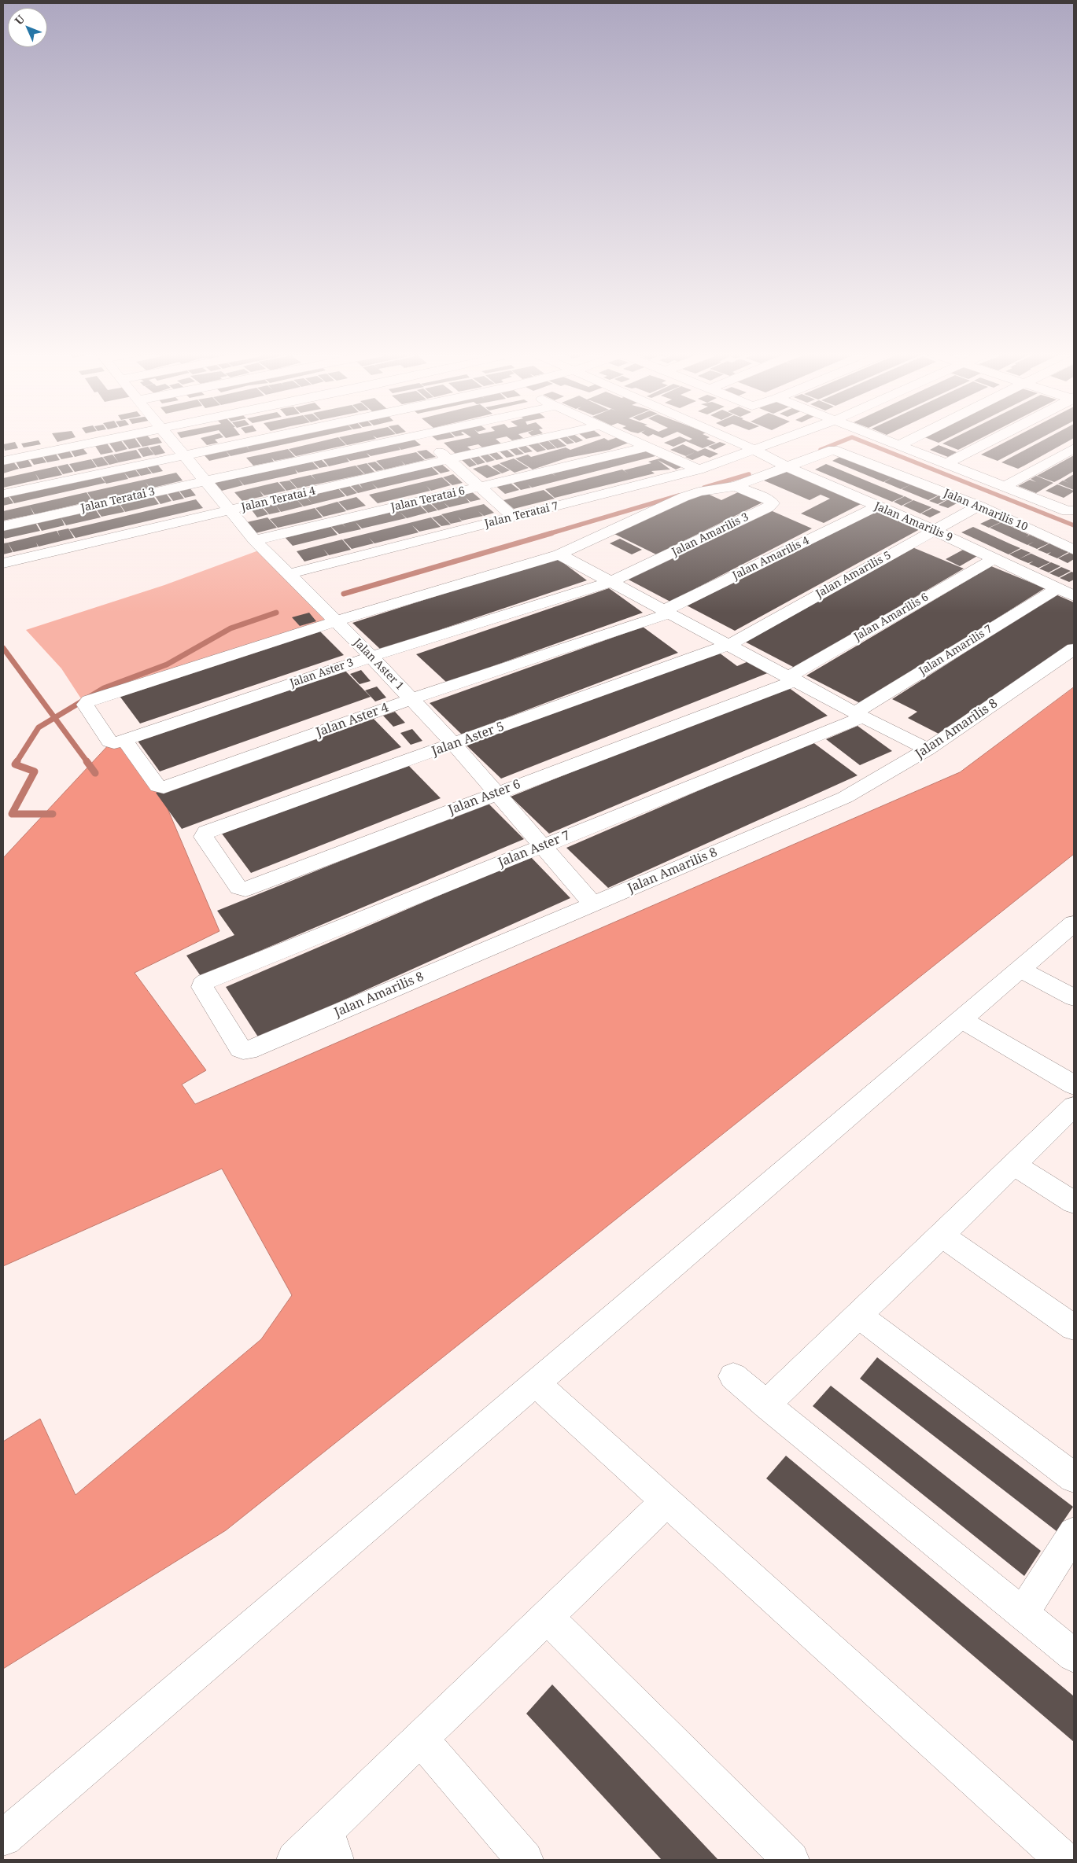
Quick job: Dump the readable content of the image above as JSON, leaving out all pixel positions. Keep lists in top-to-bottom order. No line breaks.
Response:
{"streets":{"street":["Jalan Teratai 4","Jalan Teratai 6","Jalan Teratai 3","Jalan Amarilis 10","Jalan Teratai 7","Jalan Amarilis 9","Jalan Amarilis 3","Jalan Amarilis 4","Jalan Amarilis 5","Jalan Amarilis 6","Jalan Amarilis 7","Jalan Aster 1","Jalan Aster 3","Jalan Aster 4","Jalan Amarilis 8","Jalan Aster 5","Jalan Aster 6","Jalan Aster 7"]},"crossings":[["Jalan Teratai 4","Jalan Aster 1"],["Jalan Teratai 6","Jalan Aster 1"],["Jalan Teratai 3","Jalan Aster 1"],["Jalan Amarilis 10","Jalan Amarilis 9"],["Jalan Amarilis 10","Jalan Amarilis 3"],["Jalan Amarilis 10","Jalan Amarilis 5"],["Jalan Amarilis 10","Jalan Aster 1"],["Jalan Amarilis 10","Jalan Aster 3"],["Jalan Amarilis 10","Jalan Aster 4"],["Jalan Teratai 7","Jalan Amarilis 9"],["Jalan Teratai 7","Jalan Aster 1"],["Jalan Amarilis 9","Jalan Amarilis 4"],["Jalan Amarilis 9","Jalan Amarilis 5"],["Jalan Amarilis 9","Jalan Amarilis 6"],["Jalan Amarilis 9","Jalan Amarilis 7"],["Jalan Amarilis 3","Jalan Aster 3"],["Jalan Amarilis 4","Jalan Aster 4"],["Jalan Amarilis 5","Jalan Aster 5"],["Jalan Amarilis 6","Jalan Aster 6"],["Jalan Amarilis 7","Jalan Aster 7"],["Jalan Aster 1","Jalan Aster 3"],["Jalan Aster 1","Jalan Aster 4"],["Jalan Aster 1","Jalan Amarilis 8"],["Jalan Aster 1","Jalan Aster 5"],["Jalan Aster 1","Jalan Aster 6"],["Jalan Aster 1","Jalan Aster 7"],["Jalan Aster 3","Jalan Aster 4"],["Jalan Amarilis 8","Jalan Aster 7"],["Jalan Aster 5","Jalan Aster 6"]],"north":"top left"}
